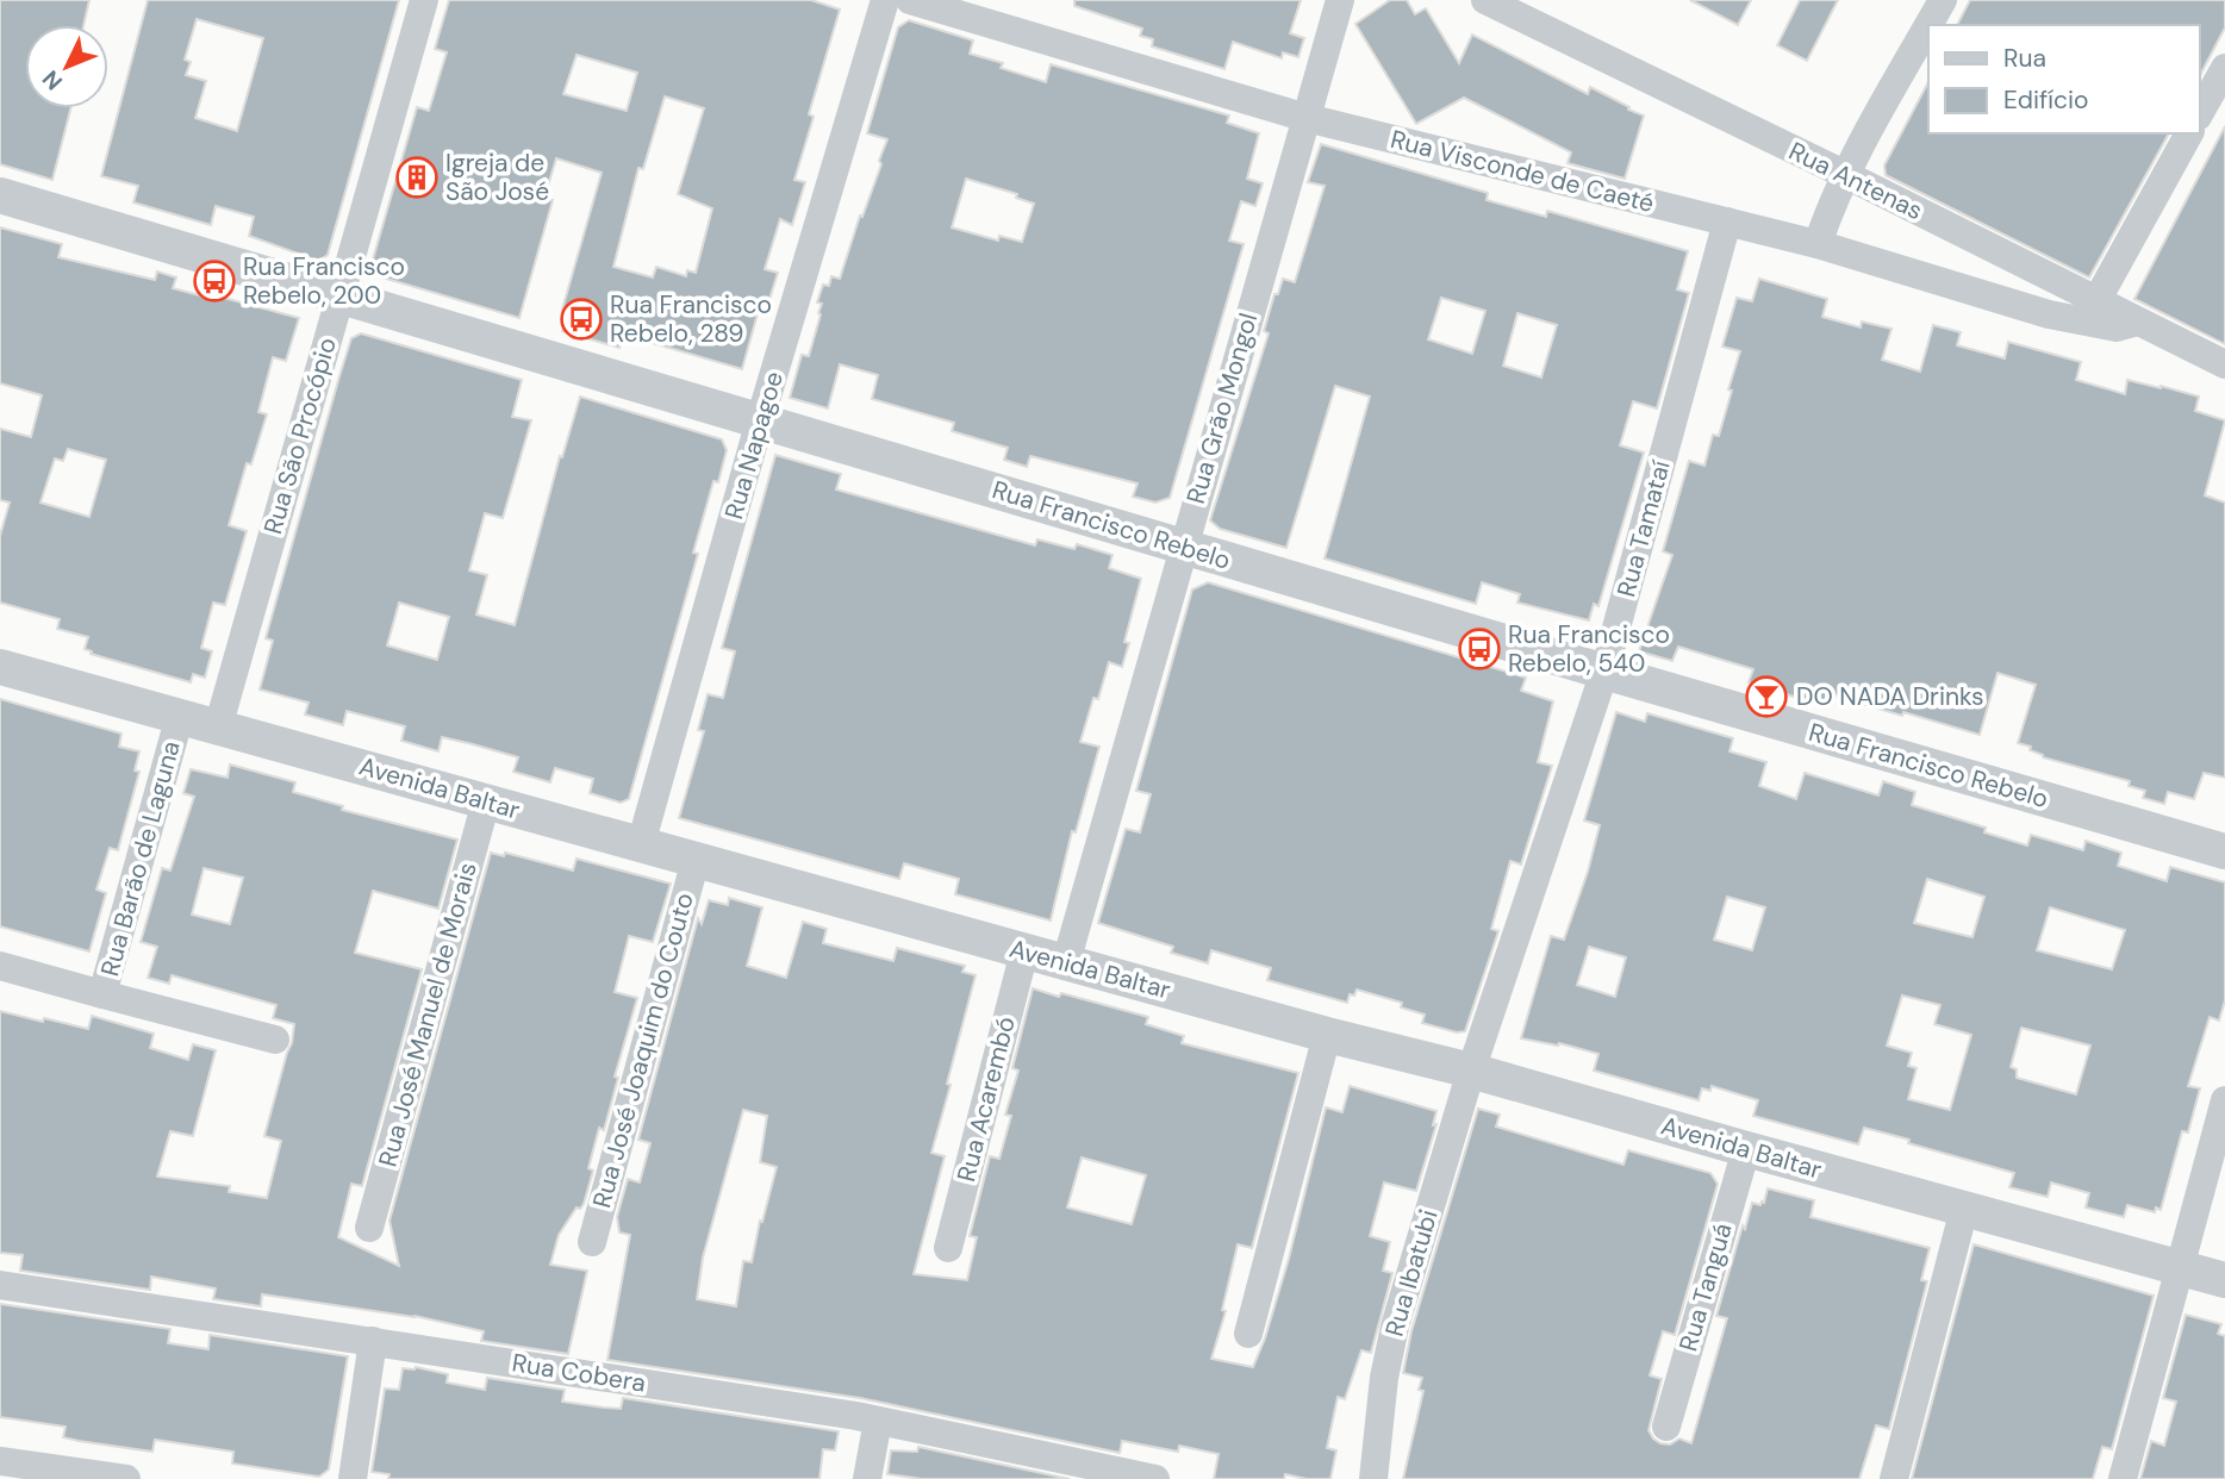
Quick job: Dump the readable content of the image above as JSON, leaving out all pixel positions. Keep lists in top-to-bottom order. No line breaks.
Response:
{"streets":{"street":["Rua Visconde de Caeté","Rua Antenas","Rua Grão Mongol","Rua São Procópio","Rua Napagoe","Rua Francisco Rebelo","Rua Tamataí","Avenida Baltar","Rua Barão de Laguna","Rua José Manuel de Morais","Rua José Joaquim do Couto","Rua Acarembó","Rua Ibatubi","Rua Tanguá","Rua Cobera"]},"crossings":[["Rua Visconde de Caeté","Rua Antenas"],["Rua Visconde de Caeté","Rua Grão Mongol"],["Rua Visconde de Caeté","Rua Tamataí"],["Rua Grão Mongol","Rua Francisco Rebelo"],["Rua Grão Mongol","Avenida Baltar"],["Rua São Procópio","Rua Francisco Rebelo"],["Rua São Procópio","Avenida Baltar"],["Rua Napagoe","Rua Francisco Rebelo"],["Rua Napagoe","Avenida Baltar"],["Rua Francisco Rebelo","Rua Tamataí"],["Rua Tamataí","Avenida Baltar"],["Rua Tamataí","Rua Ibatubi"],["Avenida Baltar","Rua Barão de Laguna"],["Avenida Baltar","Rua José Manuel de Morais"],["Avenida Baltar","Rua José Joaquim do Couto"],["Avenida Baltar","Rua Acarembó"],["Avenida Baltar","Rua Ibatubi"],["Avenida Baltar","Rua Tanguá"]],"places":{"building":["Igreja de São José"],"bus stop":["Rua Francisco Rebelo, 200","Rua Francisco Rebelo, 289","Rua Francisco Rebelo, 540"],"bar":["DO NADA Drinks"]},"legend":["Rua","Edifício"],"north":"bottom left"}
